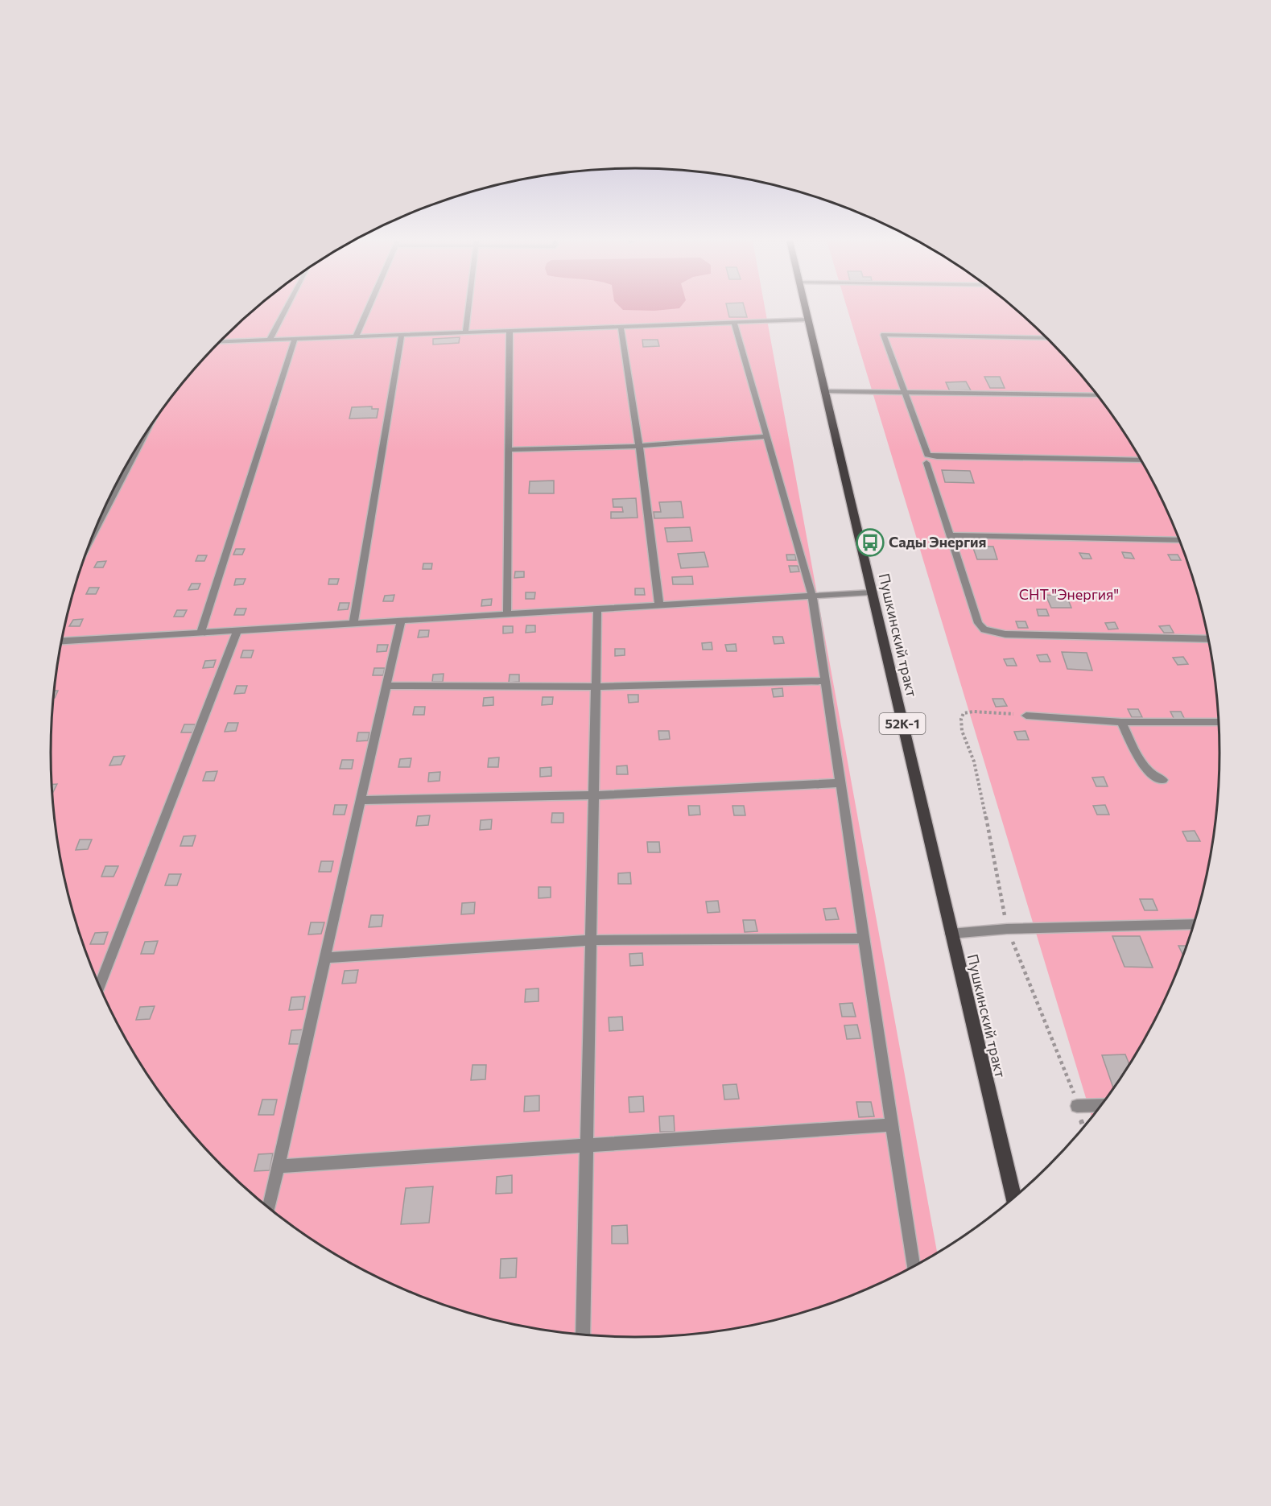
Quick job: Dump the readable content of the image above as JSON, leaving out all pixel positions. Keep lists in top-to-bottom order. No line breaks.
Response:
{"streets":{"main road":["Пушкинский тракт","52К-1"]},"parks":["СНТ \"Энергия\""],"places":{"bus stop":["Сады Энергия"]}}
